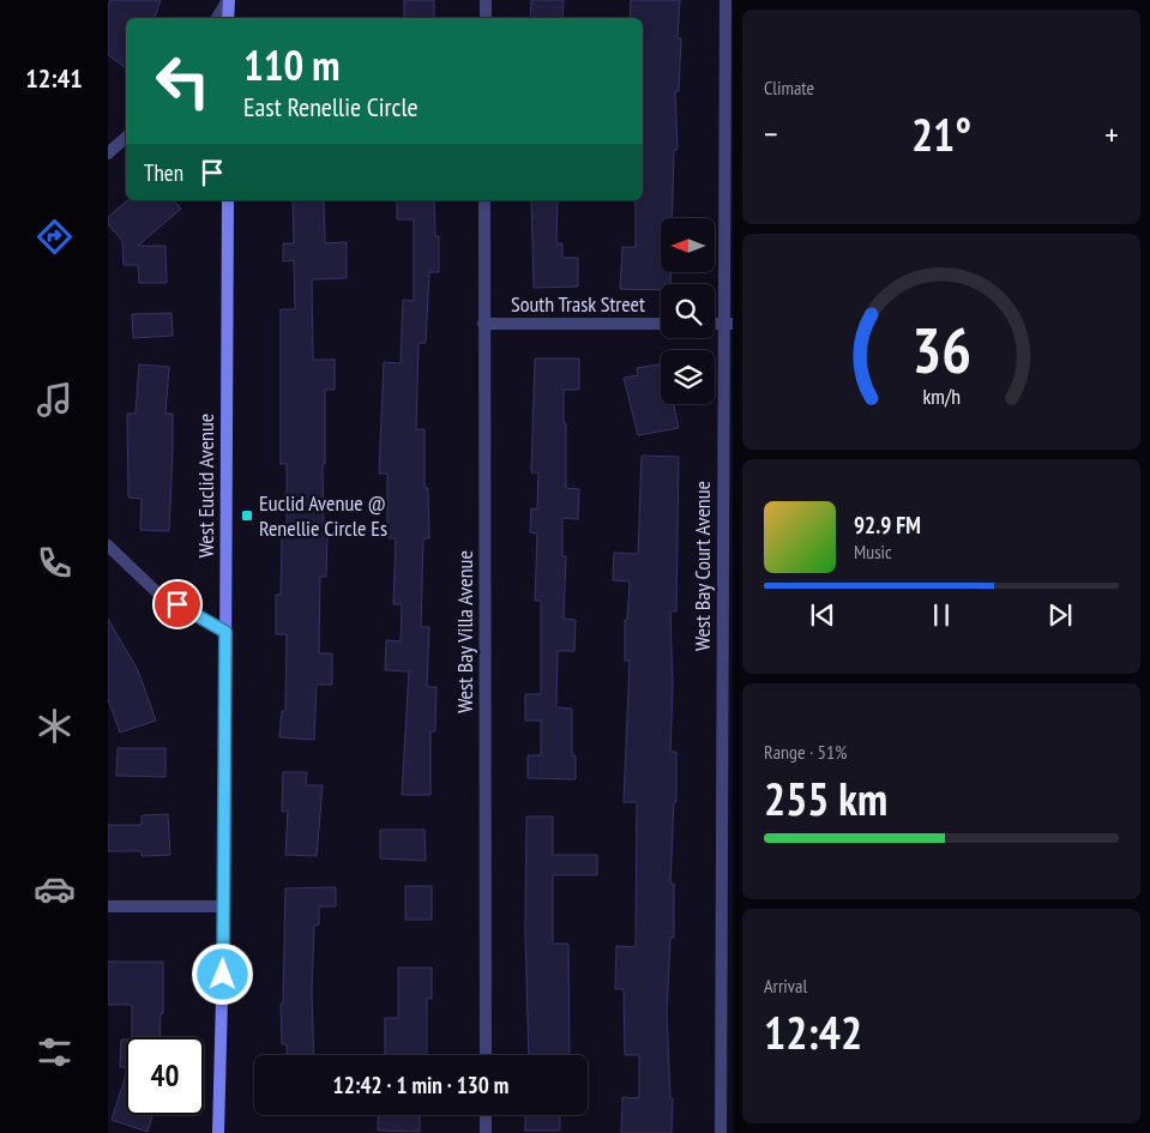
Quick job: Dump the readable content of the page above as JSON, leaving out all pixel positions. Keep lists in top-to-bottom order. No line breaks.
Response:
{"streets":{"street":["South Trask Street","West Euclid Avenue","West Bay Court Avenue","West Bay Villa Avenue"]},"crossings":[["South Trask Street","West Bay Villa Avenue"]],"places":{"transit":["Euclid Avenue @ Renellie Circle Es"]},"north":"left","page":{"tabs":"12:41","tile":["Climate",["Range · 51%","255 km"],["Arrival","12:42"]],"turn":["110 m","East Renellie Circle"],"heat":["−","21°","+"],"then":"Then","song":["92.9 FM","Music"],"limit":"40","trip":"12:42 · 1 min · 130 m","gauge":["36","km/h"]}}
